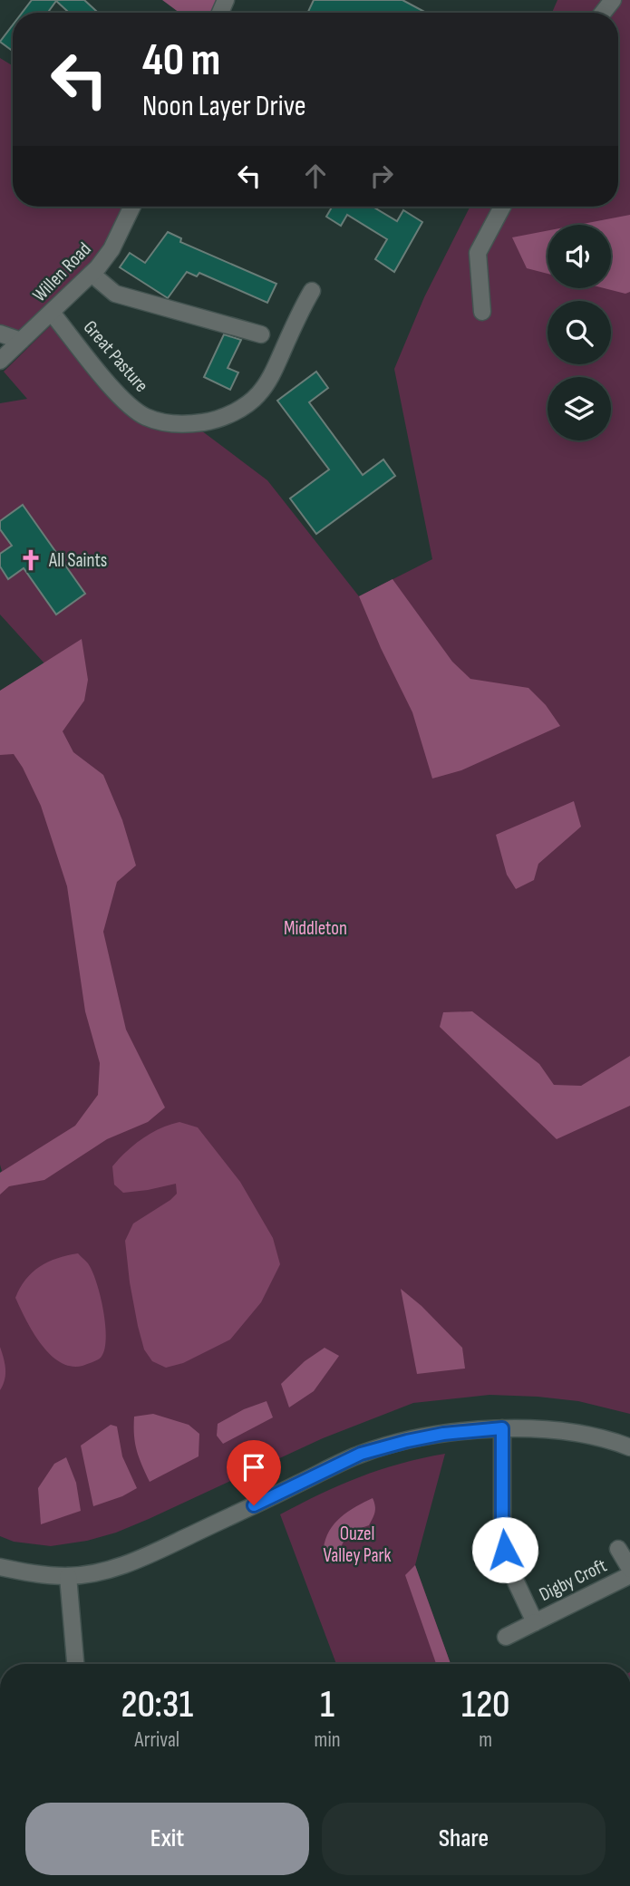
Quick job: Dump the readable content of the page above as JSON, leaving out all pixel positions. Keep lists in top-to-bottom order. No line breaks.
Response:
{"streets":{"street":["Willen Road","Great Pasture","Digby Croft"]},"crossings":[["Willen Road","Great Pasture"]],"parks":["Middleton","Ouzel Valley Park"],"places":{"church":["All Saints"]},"page":{"turn":["40 m","Noon Layer Drive"],"eta":["20:31","Arrival","1","min","120","m"],"buttons":["Exit","Share"]}}
